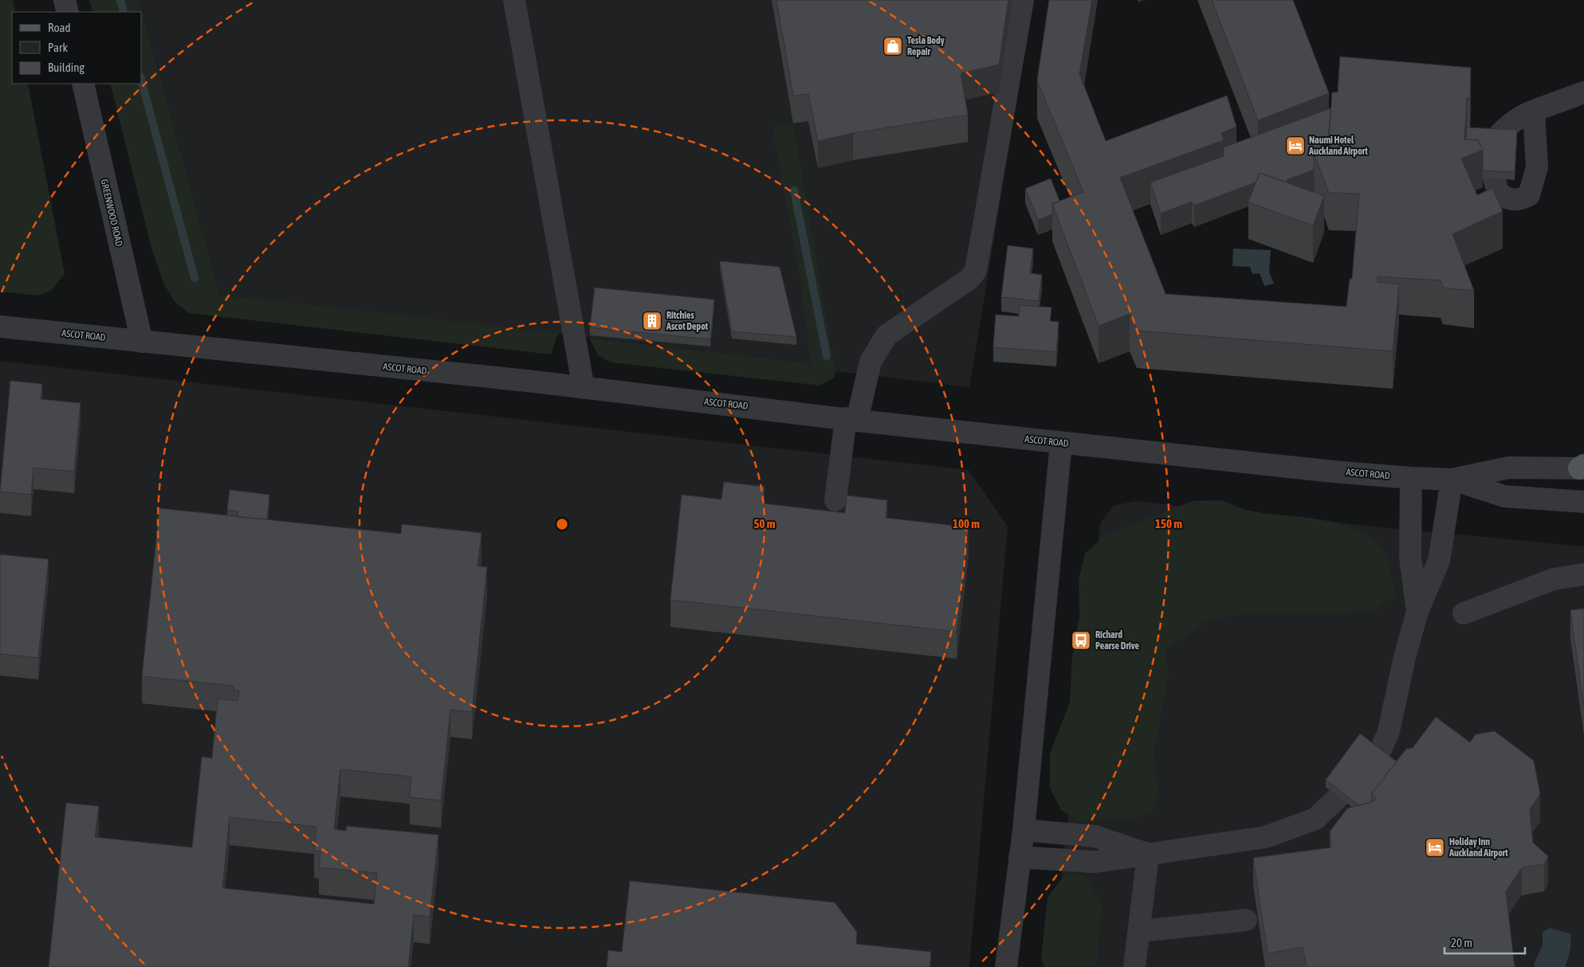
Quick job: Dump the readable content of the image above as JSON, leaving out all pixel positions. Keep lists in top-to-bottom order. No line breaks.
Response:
{"streets":{"street":["GREENWOOD ROAD","ASCOT ROAD"]},"crossings":[["GREENWOOD ROAD","ASCOT ROAD"]],"places":{"shop":["Tesla Body Repair"],"hotel":["Naumi Hotel Auckland Airport","Holiday Inn Auckland Airport"],"building":["Ritchies Ascot Depot"],"bus stop":["Richard Pearse Drive"]},"legend":["Road","Park","Building"],"scale_bar":"20 m","rings":["50 m","100 m","150 m"]}
